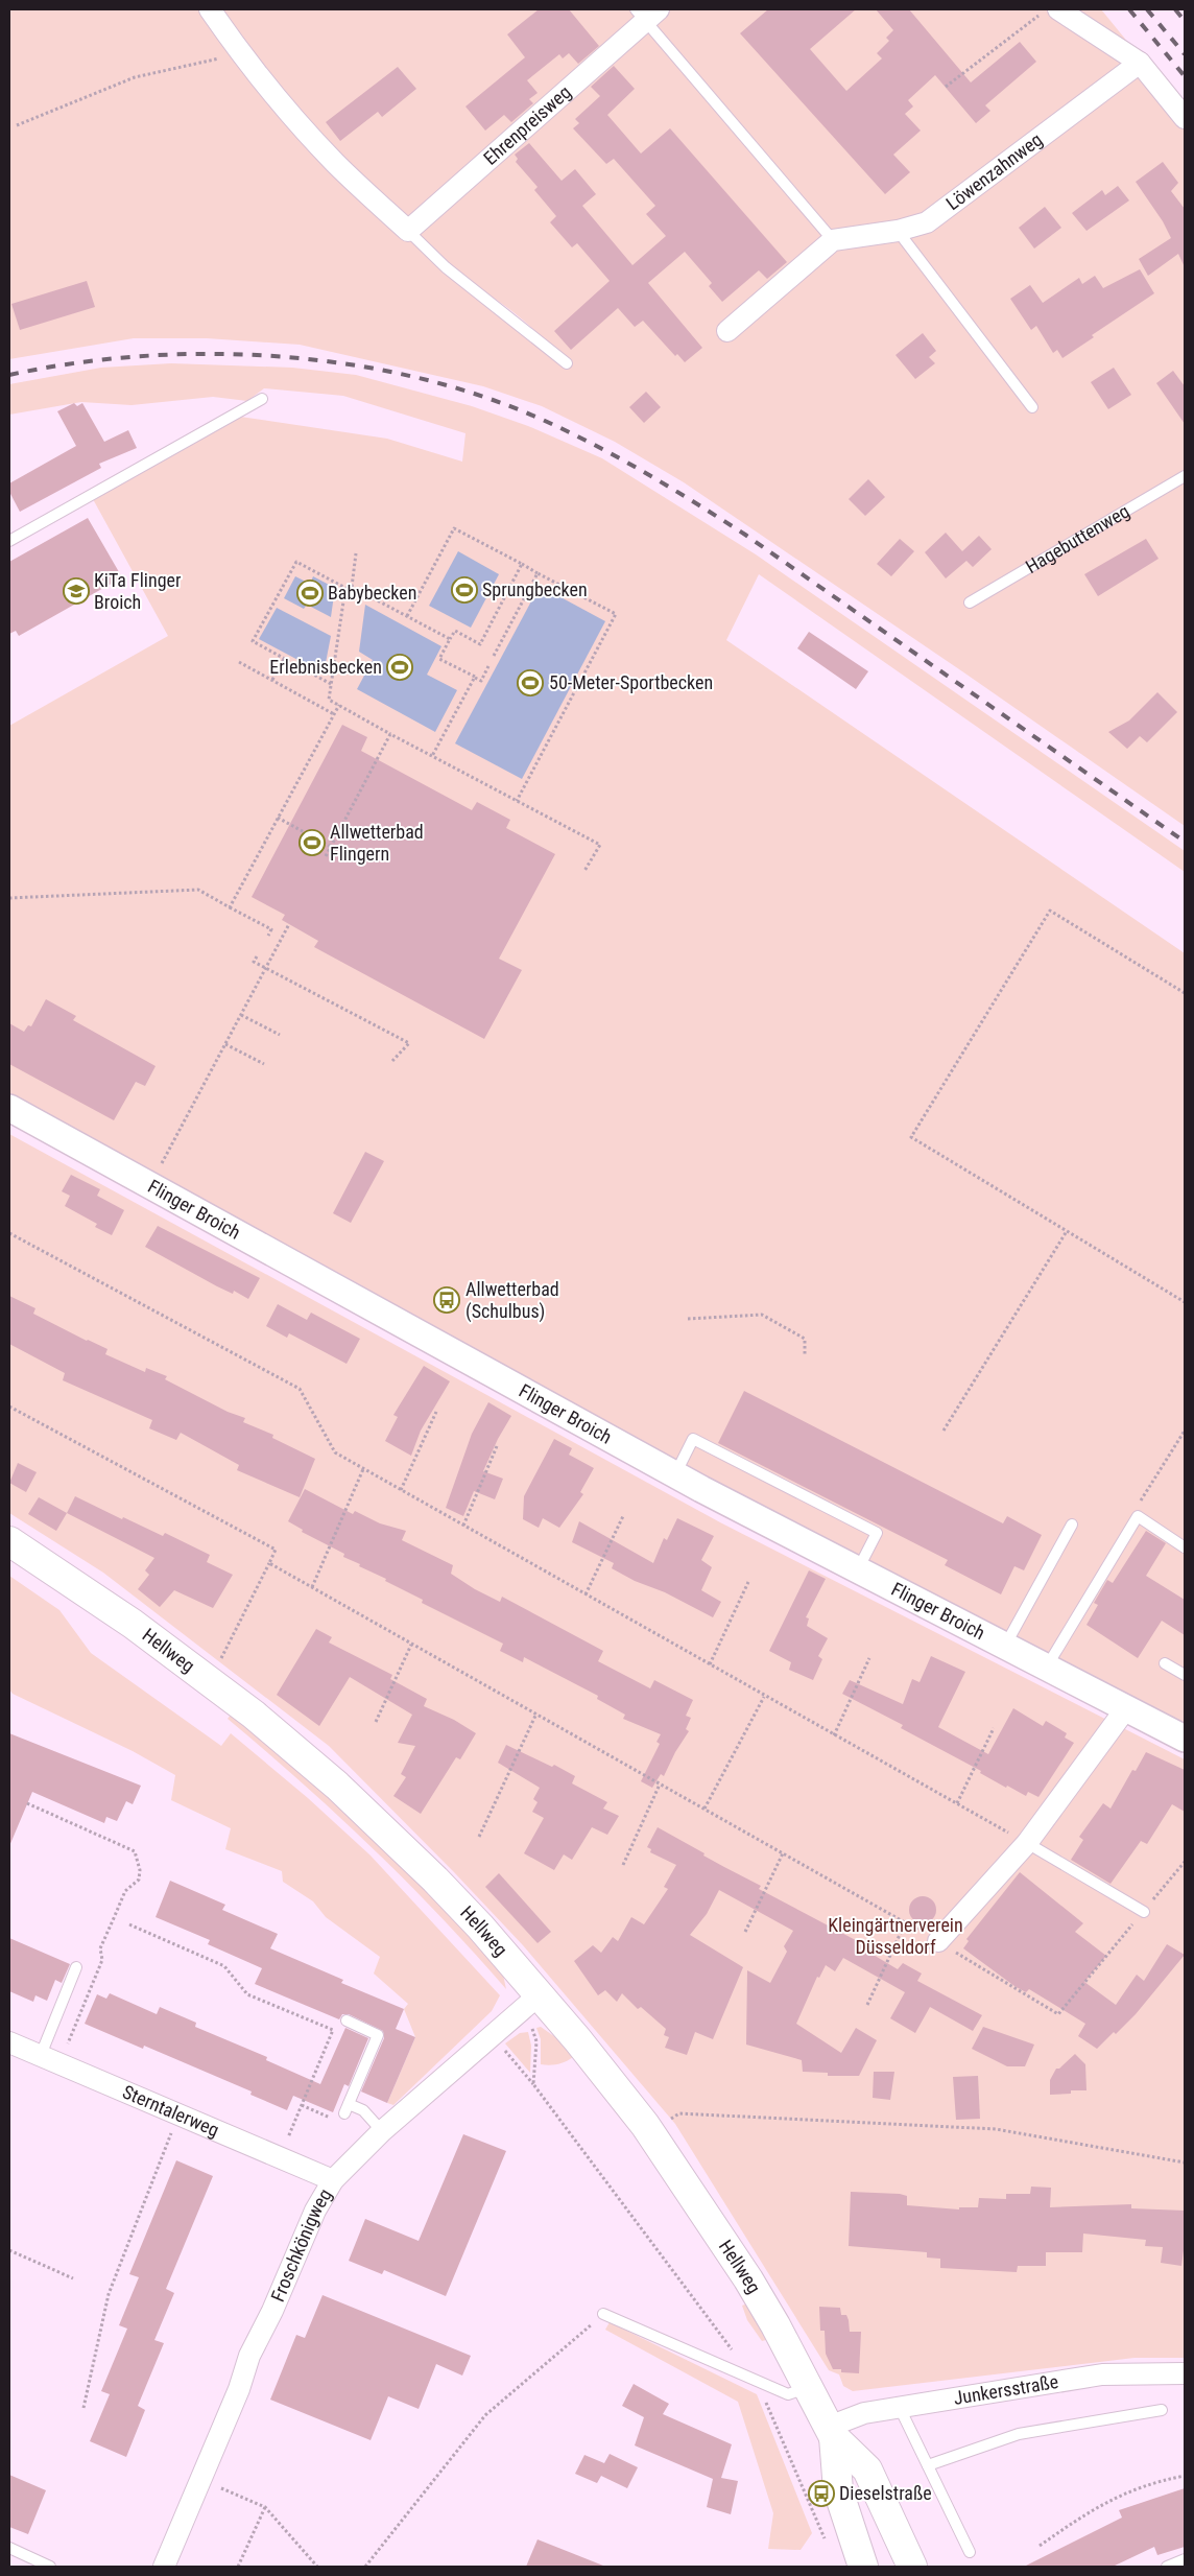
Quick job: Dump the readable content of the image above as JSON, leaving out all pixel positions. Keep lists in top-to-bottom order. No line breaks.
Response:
{"streets":{"main road":["Hellweg"],"street":["Ehrenpreisweg","Löwenzahnweg","Flinger Broich","Sterntalerweg","Froschkönigweg","Junkersstraße"],"lane":["Hagebuttenweg"]},"crossings":[["Hellweg","Froschkönigweg"],["Hellweg","Junkersstraße"],["Sterntalerweg","Froschkönigweg"]],"parks":["Kleingärtnerverein Düsseldorf"],"places":{"sports":["Sprungbecken","Babybecken","Erlebnisbecken","50-Meter-Sportbecken","Allwetterbad Flingern"],"school or university":["KiTa Flinger Broich"],"bus stop":["Allwetterbad (Schulbus)","Dieselstraße"]}}
